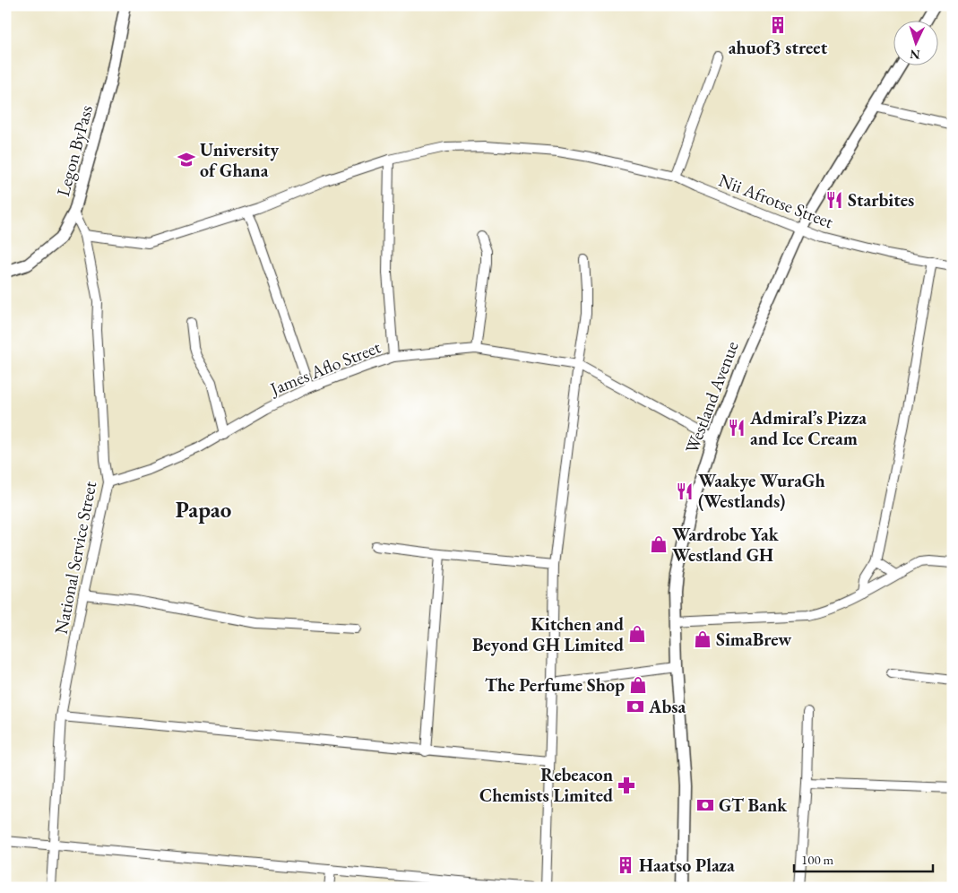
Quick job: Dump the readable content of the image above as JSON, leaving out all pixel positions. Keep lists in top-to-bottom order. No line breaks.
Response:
{"streets":{"street":["Legon ByPass","Nii Afrotse Street","James Aflo Street","Westland Avenue","National Service Street"]},"crossings":[["Legon ByPass","National Service Street"],["Nii Afrotse Street","Westland Avenue"],["Nii Afrotse Street","National Service Street"],["James Aflo Street","Westland Avenue"],["James Aflo Street","National Service Street"]],"districts":["Papao"],"places":{"building":["ahuof3 street","Haatso Plaza"],"school or university":["University of Ghana"],"restaurant":["Starbites","Admiral’s Pizza and Ice Cream","Waakye WuraGh (Westlands)"],"shop":["Wardrobe Yak Westland GH","Kitchen and Beyond GH Limited","SimaBrew","The Perfume Shop"],"bank":["Absa","GT Bank"],"pharmacy":["Rebeacon Chemists Limited"]},"scale_bar":"100 m","north":"bottom"}
